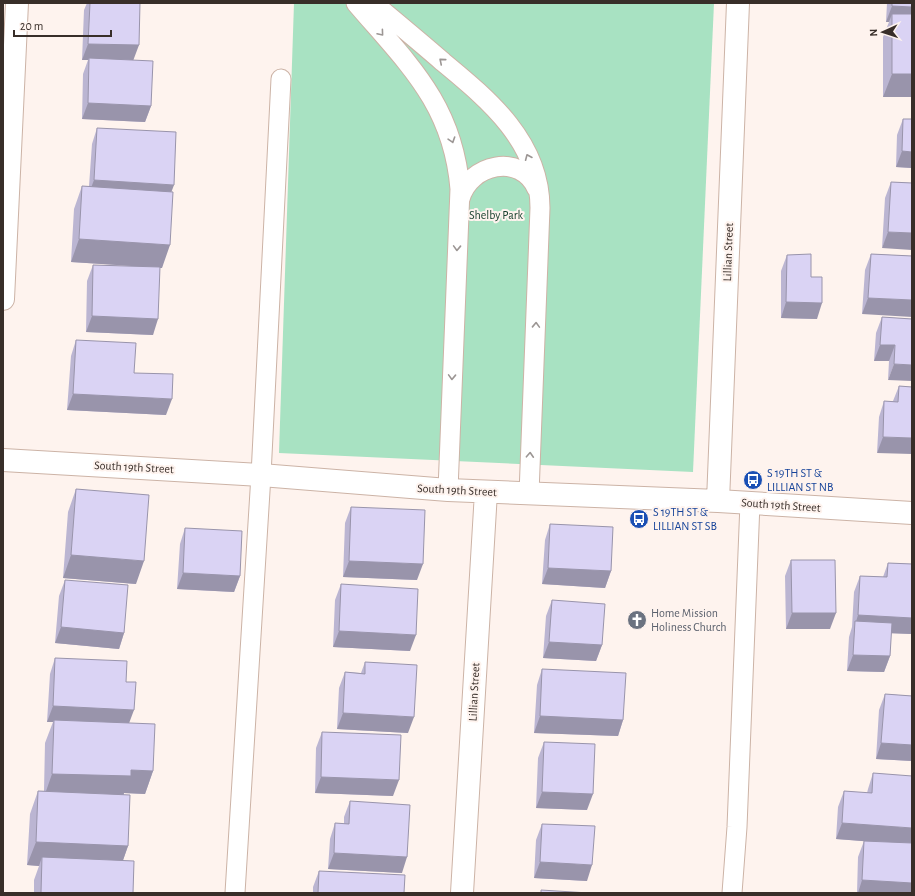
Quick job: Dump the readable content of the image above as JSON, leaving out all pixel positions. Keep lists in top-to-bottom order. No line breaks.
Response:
{"streets":{"street":["Lillian Street","South 19th Street"]},"crossings":[["Lillian Street","South 19th Street"]],"parks":["Shelby Park"],"places":{"bus stop":["S 19TH ST & LILLIAN ST NB","S 19TH ST & LILLIAN ST SB"],"church":["Home Mission Holiness Church"]},"scale_bar":"20 m","north":"left"}
